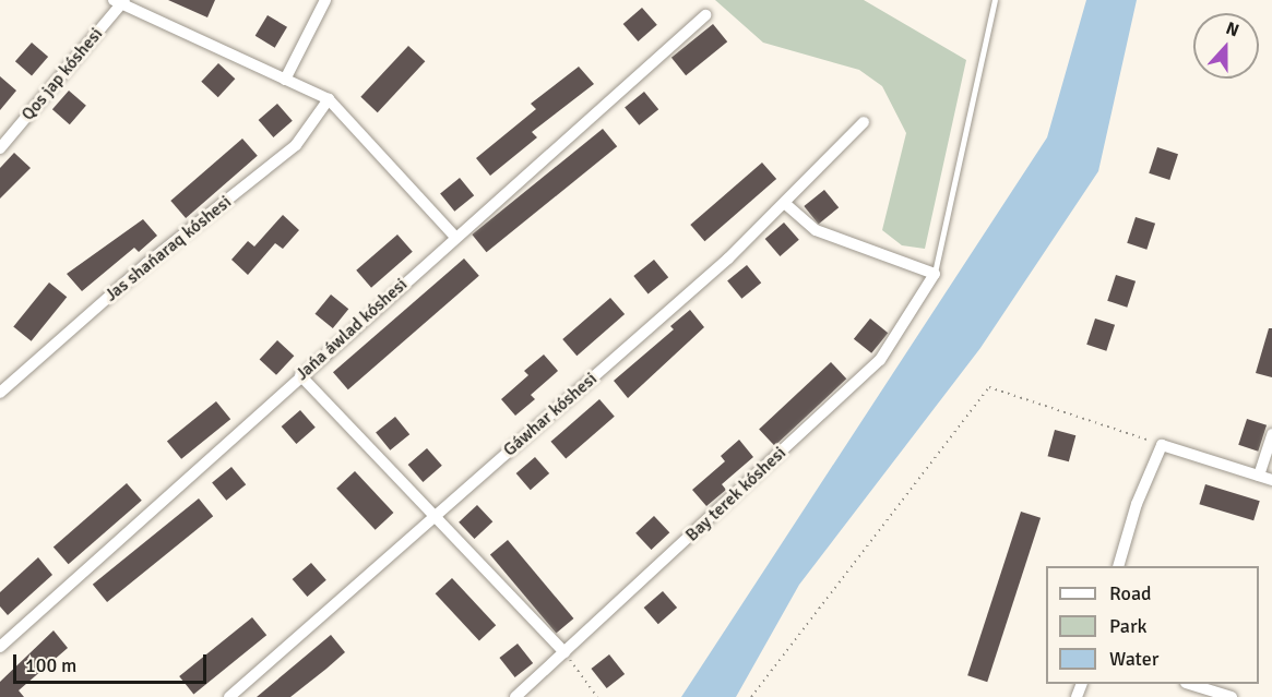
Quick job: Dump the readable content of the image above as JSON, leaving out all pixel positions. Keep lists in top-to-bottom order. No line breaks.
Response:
{"streets":{"street":["Qos jap kóshesi","Jas shańaraq kóshesi","Jańa áwlad kóshesi","Gáwhar kóshesi","Bay terek kóshesi"]},"legend":["Road","Park","Water"],"scale_bar":"100 m","north":"top"}
